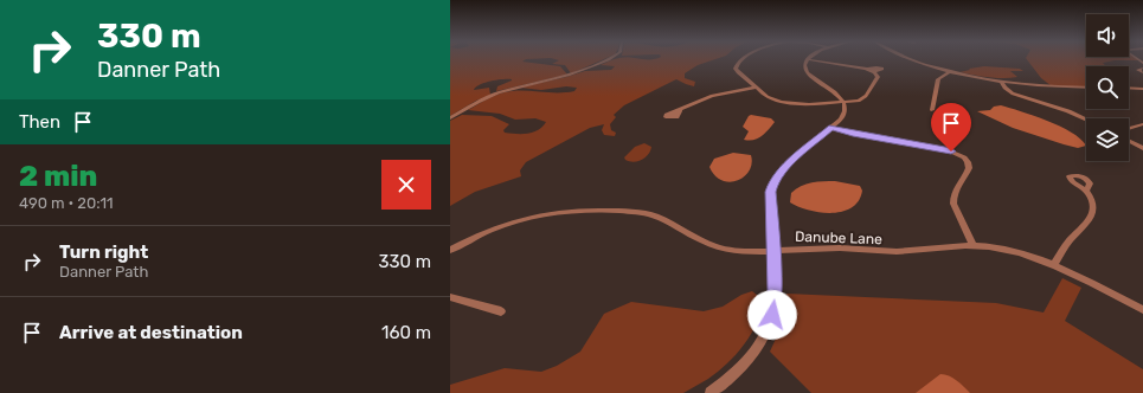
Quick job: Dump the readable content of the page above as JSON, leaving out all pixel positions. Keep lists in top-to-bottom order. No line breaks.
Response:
{"streets":{"street":["Danube Lane"]},"page":{"turn":["330 m","Danner Path"],"then":"Then","heading":["2 min","490 m · 20:11"],"list":[{"name":"Turn right","note":"Danner Path","value":"330 m"},{"name":"Arrive at destination","value":"160 m"}]}}
